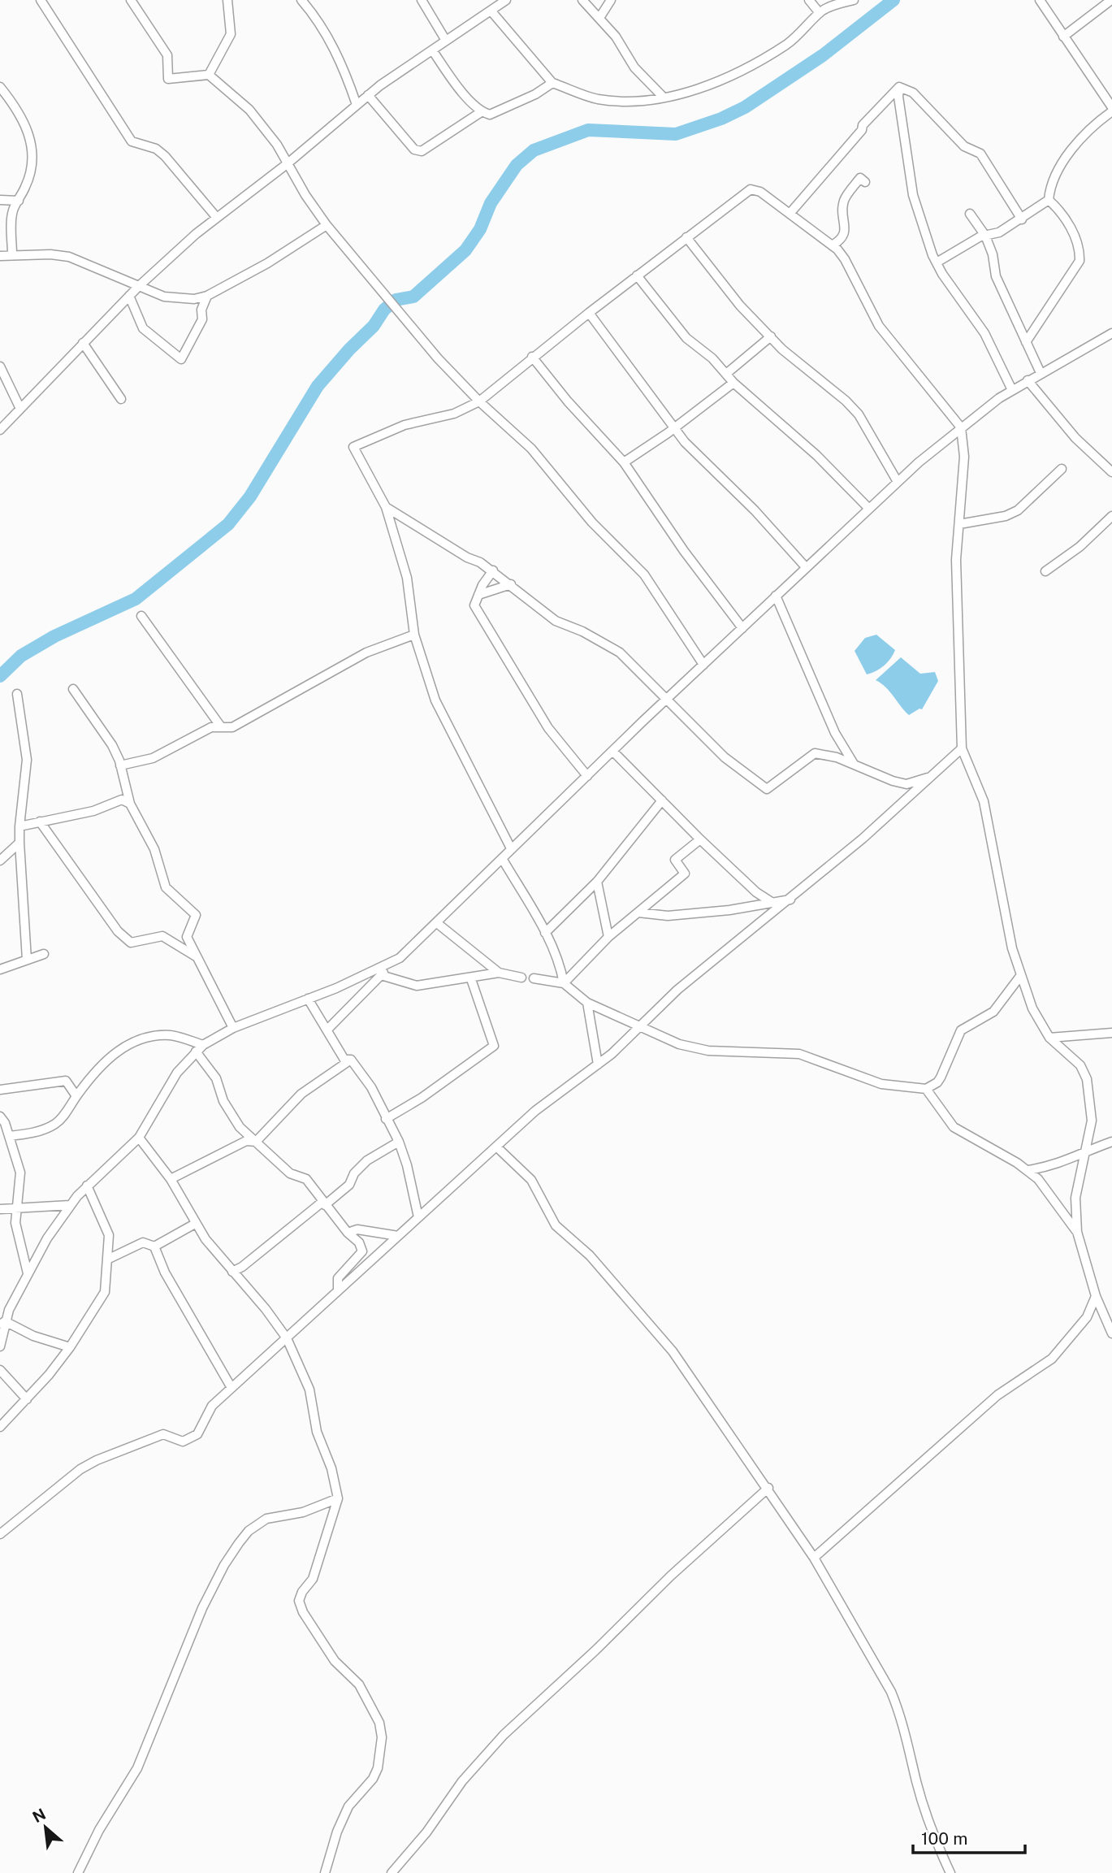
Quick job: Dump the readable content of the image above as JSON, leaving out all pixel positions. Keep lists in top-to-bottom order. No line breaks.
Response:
{"scale_bar":"100 m","north":"top left"}
